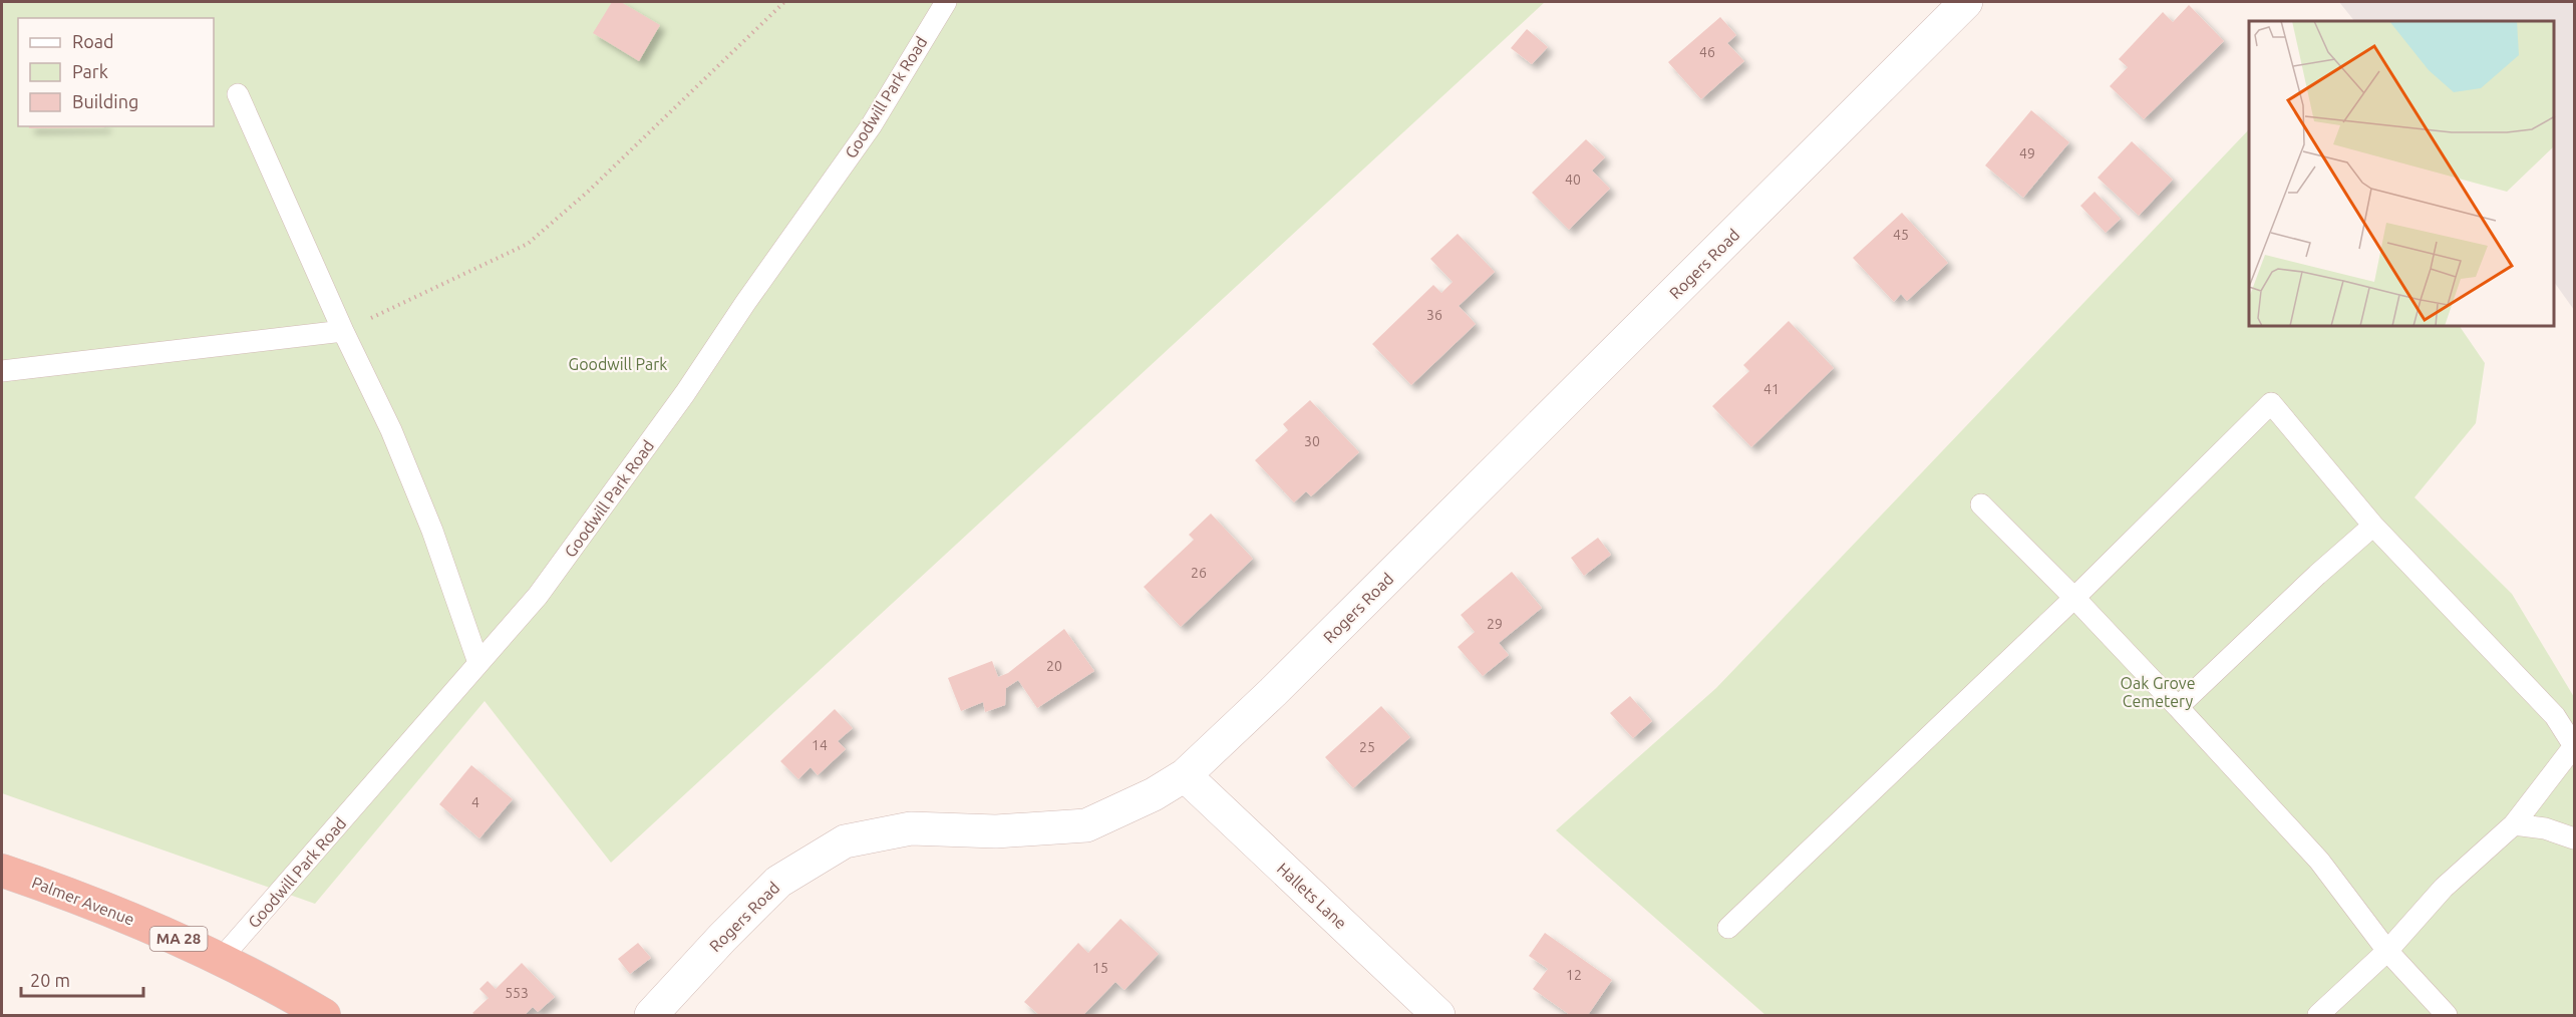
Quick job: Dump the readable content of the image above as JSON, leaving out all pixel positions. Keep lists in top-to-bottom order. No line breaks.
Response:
{"streets":{"highway":["Palmer Avenue","MA 28"],"street":["Rogers Road","Hallets Lane"],"lane":["Goodwill Park Road"]},"crossings":[["Goodwill Park Road","Palmer Avenue"],["Rogers Road","Hallets Lane"]],"parks":["Goodwill Park","Oak Grove Cemetery"],"house_numbers":["46","49","40","45","36","41","30","26","29","20","14","25","4","15","12","553"],"legend":["Road","Park","Building"],"scale_bar":"20 m"}
